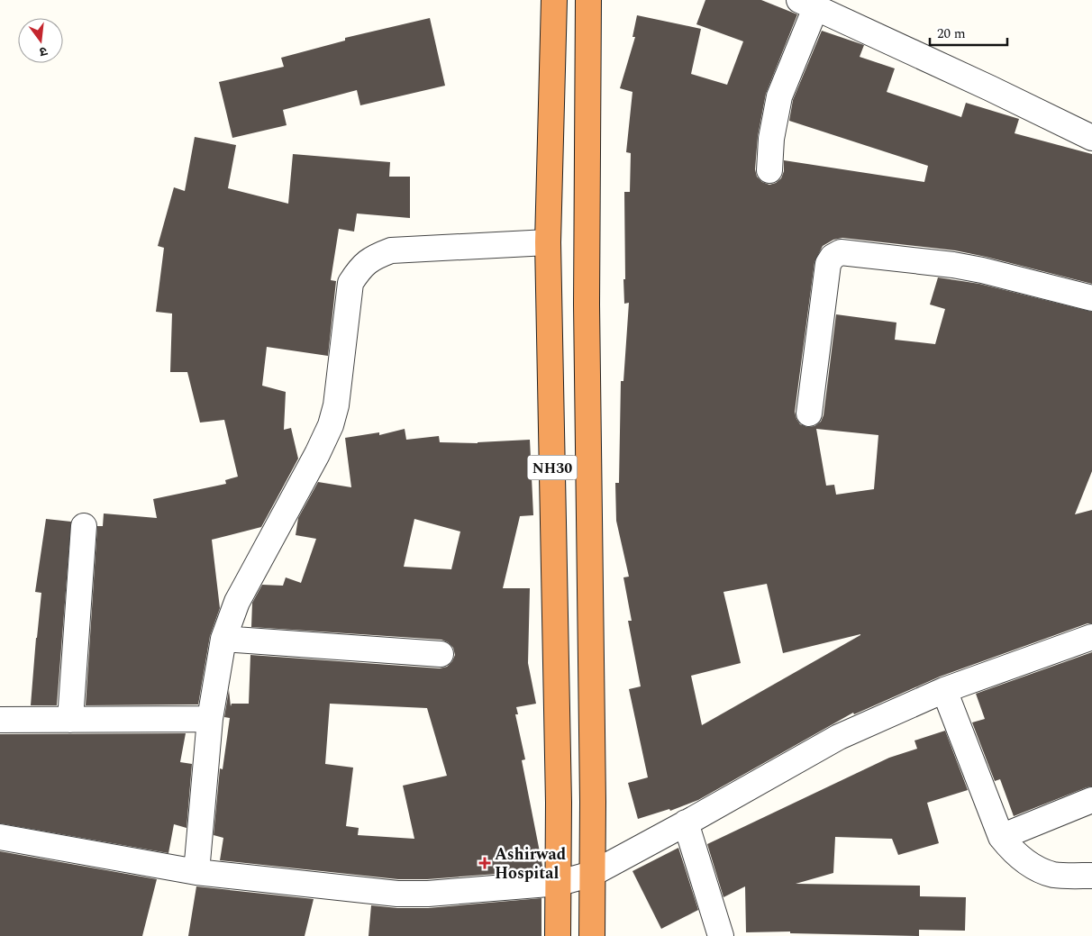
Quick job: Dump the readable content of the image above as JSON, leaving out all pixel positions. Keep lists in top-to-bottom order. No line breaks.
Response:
{"streets":{"highway":["NH30"]},"places":{"health":["Ashirwad Hospital"]},"scale_bar":"20 m","north":"bottom"}
